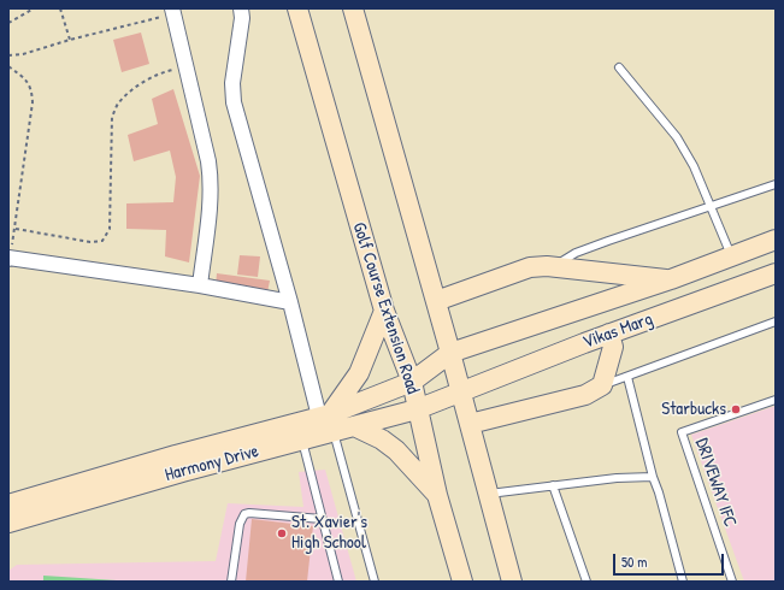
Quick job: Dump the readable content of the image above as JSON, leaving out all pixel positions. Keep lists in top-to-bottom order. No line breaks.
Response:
{"streets":{"main road":["Golf Course Extension Road","Vikas Marg","Harmony Drive"],"lane":["DRIVEWAY IFC"]},"crossings":[["Golf Course Extension Road","Vikas Marg"],["Golf Course Extension Road","Harmony Drive"],["Vikas Marg","Harmony Drive"]],"places":["Starbucks","St. Xavier's High School"],"scale_bar":"50 m"}
